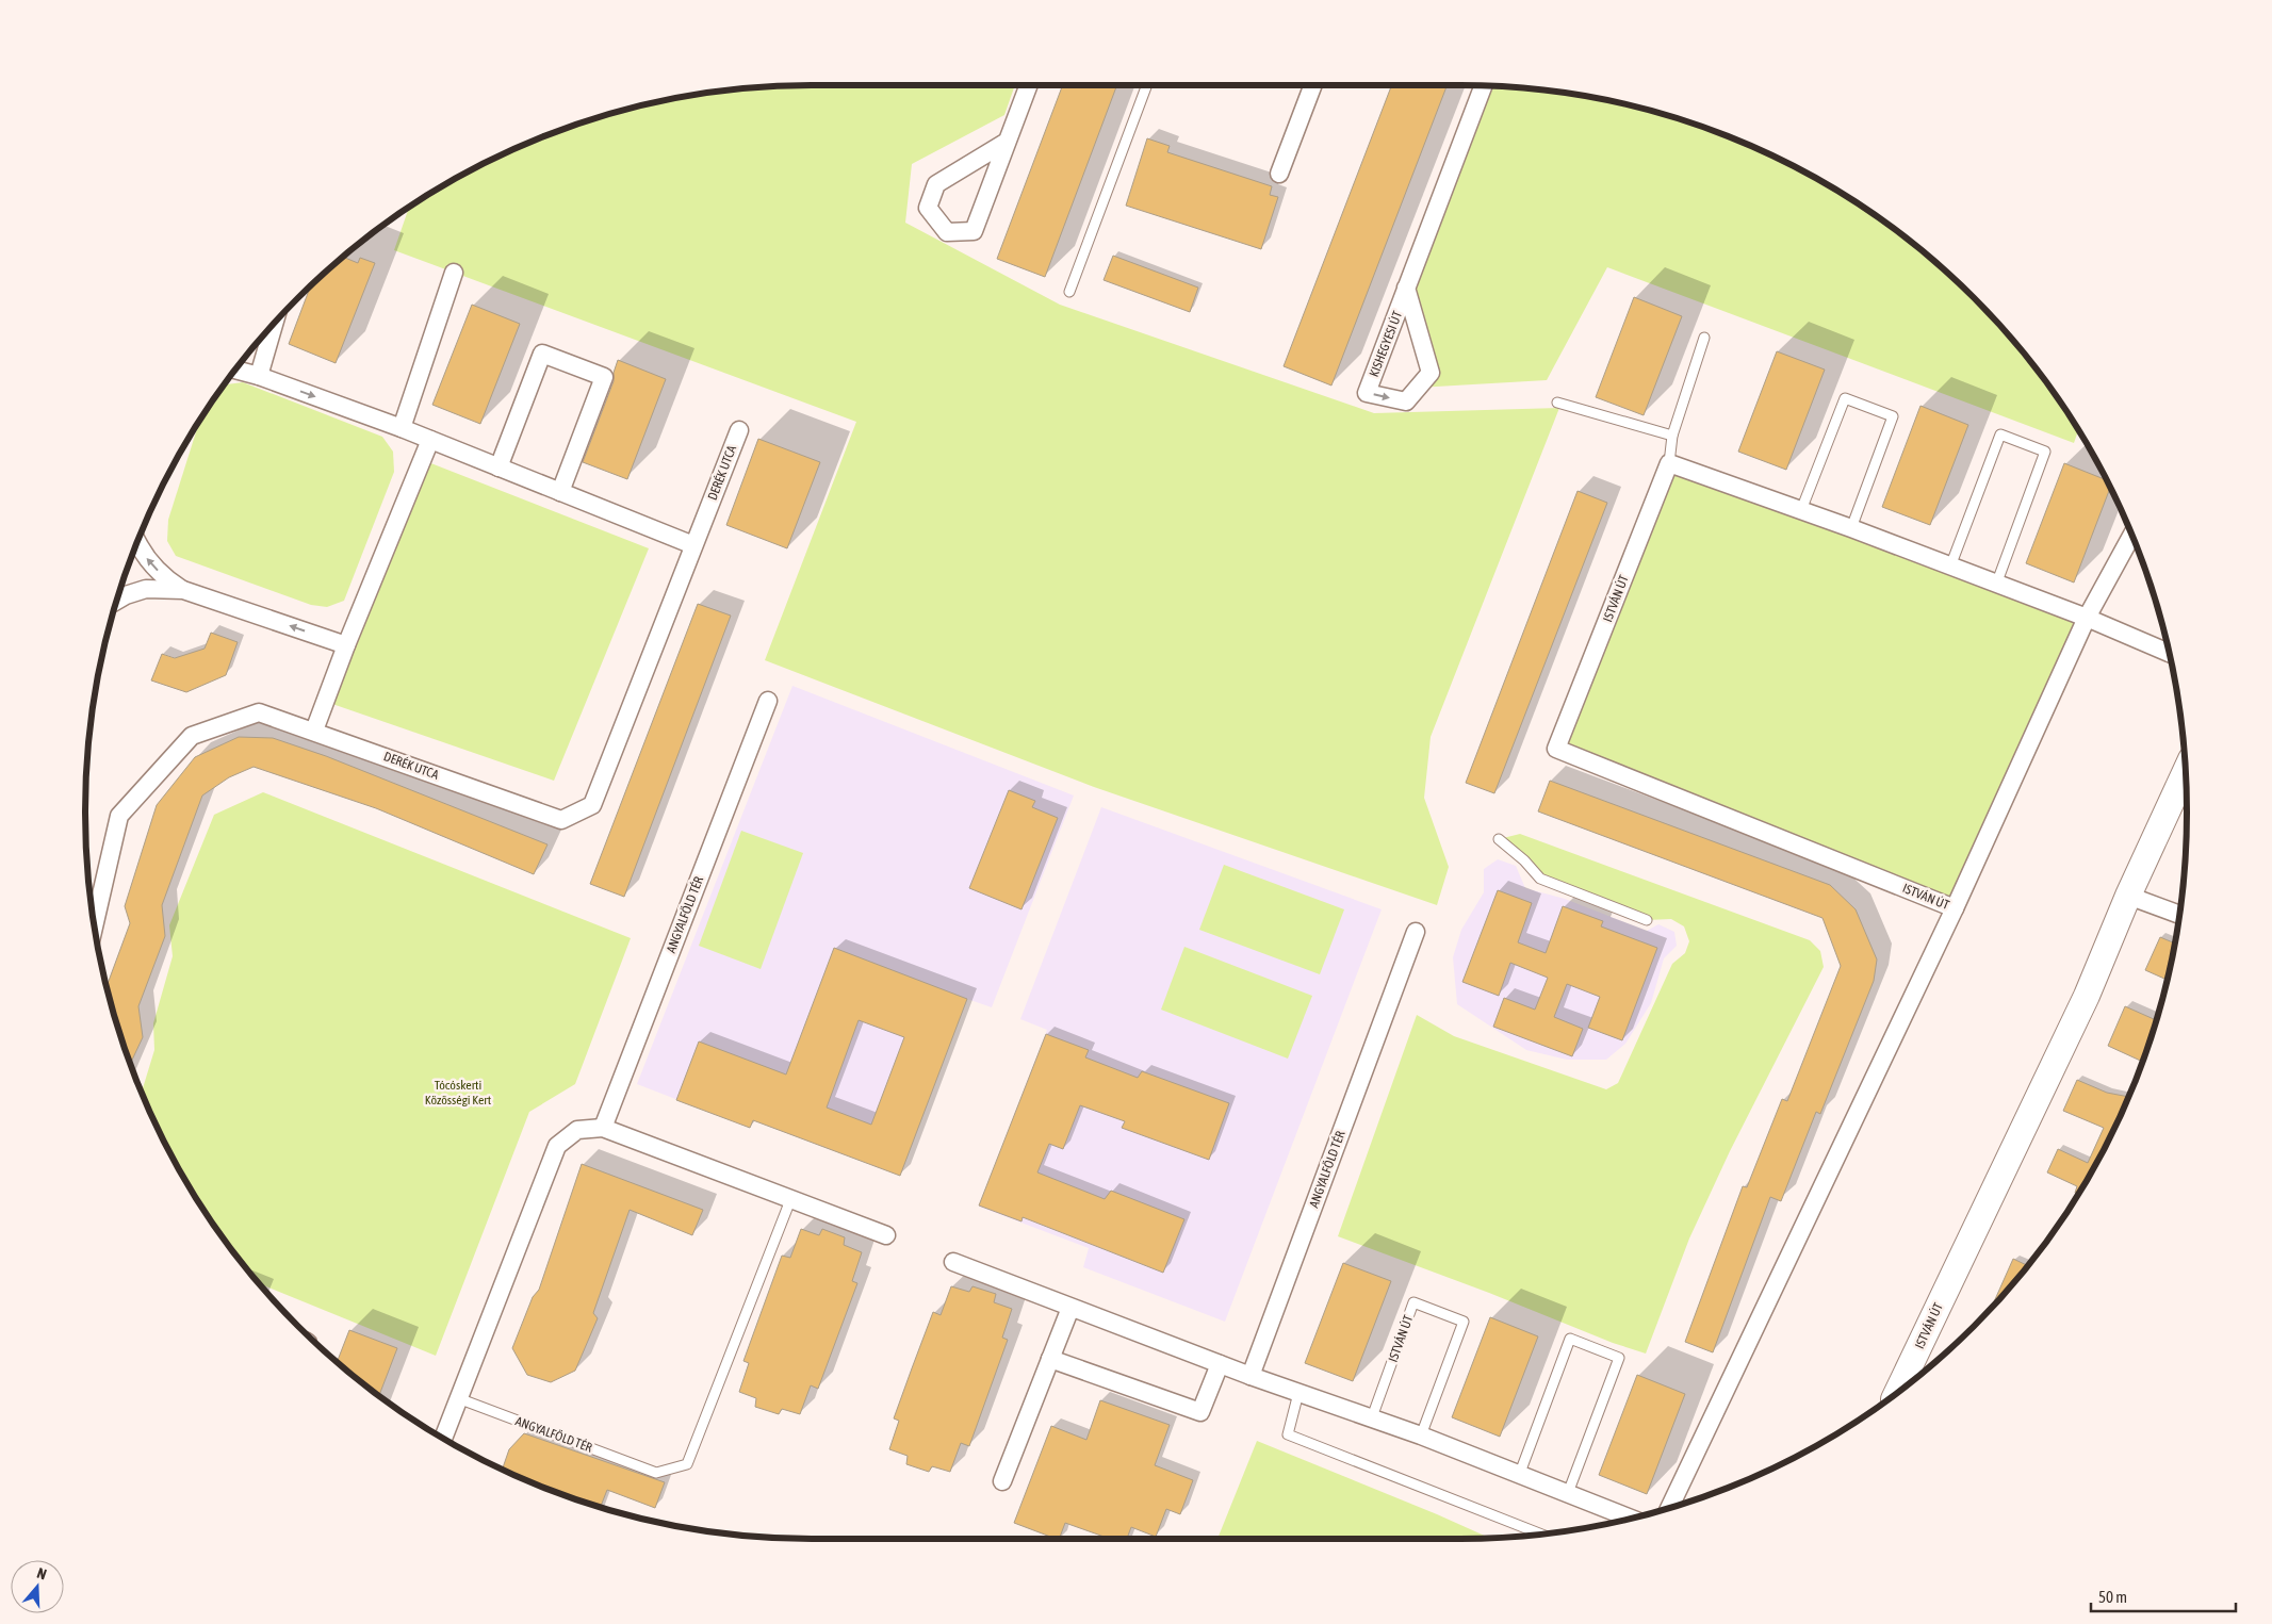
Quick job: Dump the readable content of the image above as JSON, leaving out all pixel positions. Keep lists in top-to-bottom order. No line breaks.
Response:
{"streets":{"street":["KISHEGYESI ÚT","DERÉK UTCA","ISTVÁN ÚT","ANGYALFÖLD TÉR"]},"parks":["Tócóskerti Közösségi Kert"],"scale_bar":"50 m","north":"top"}
